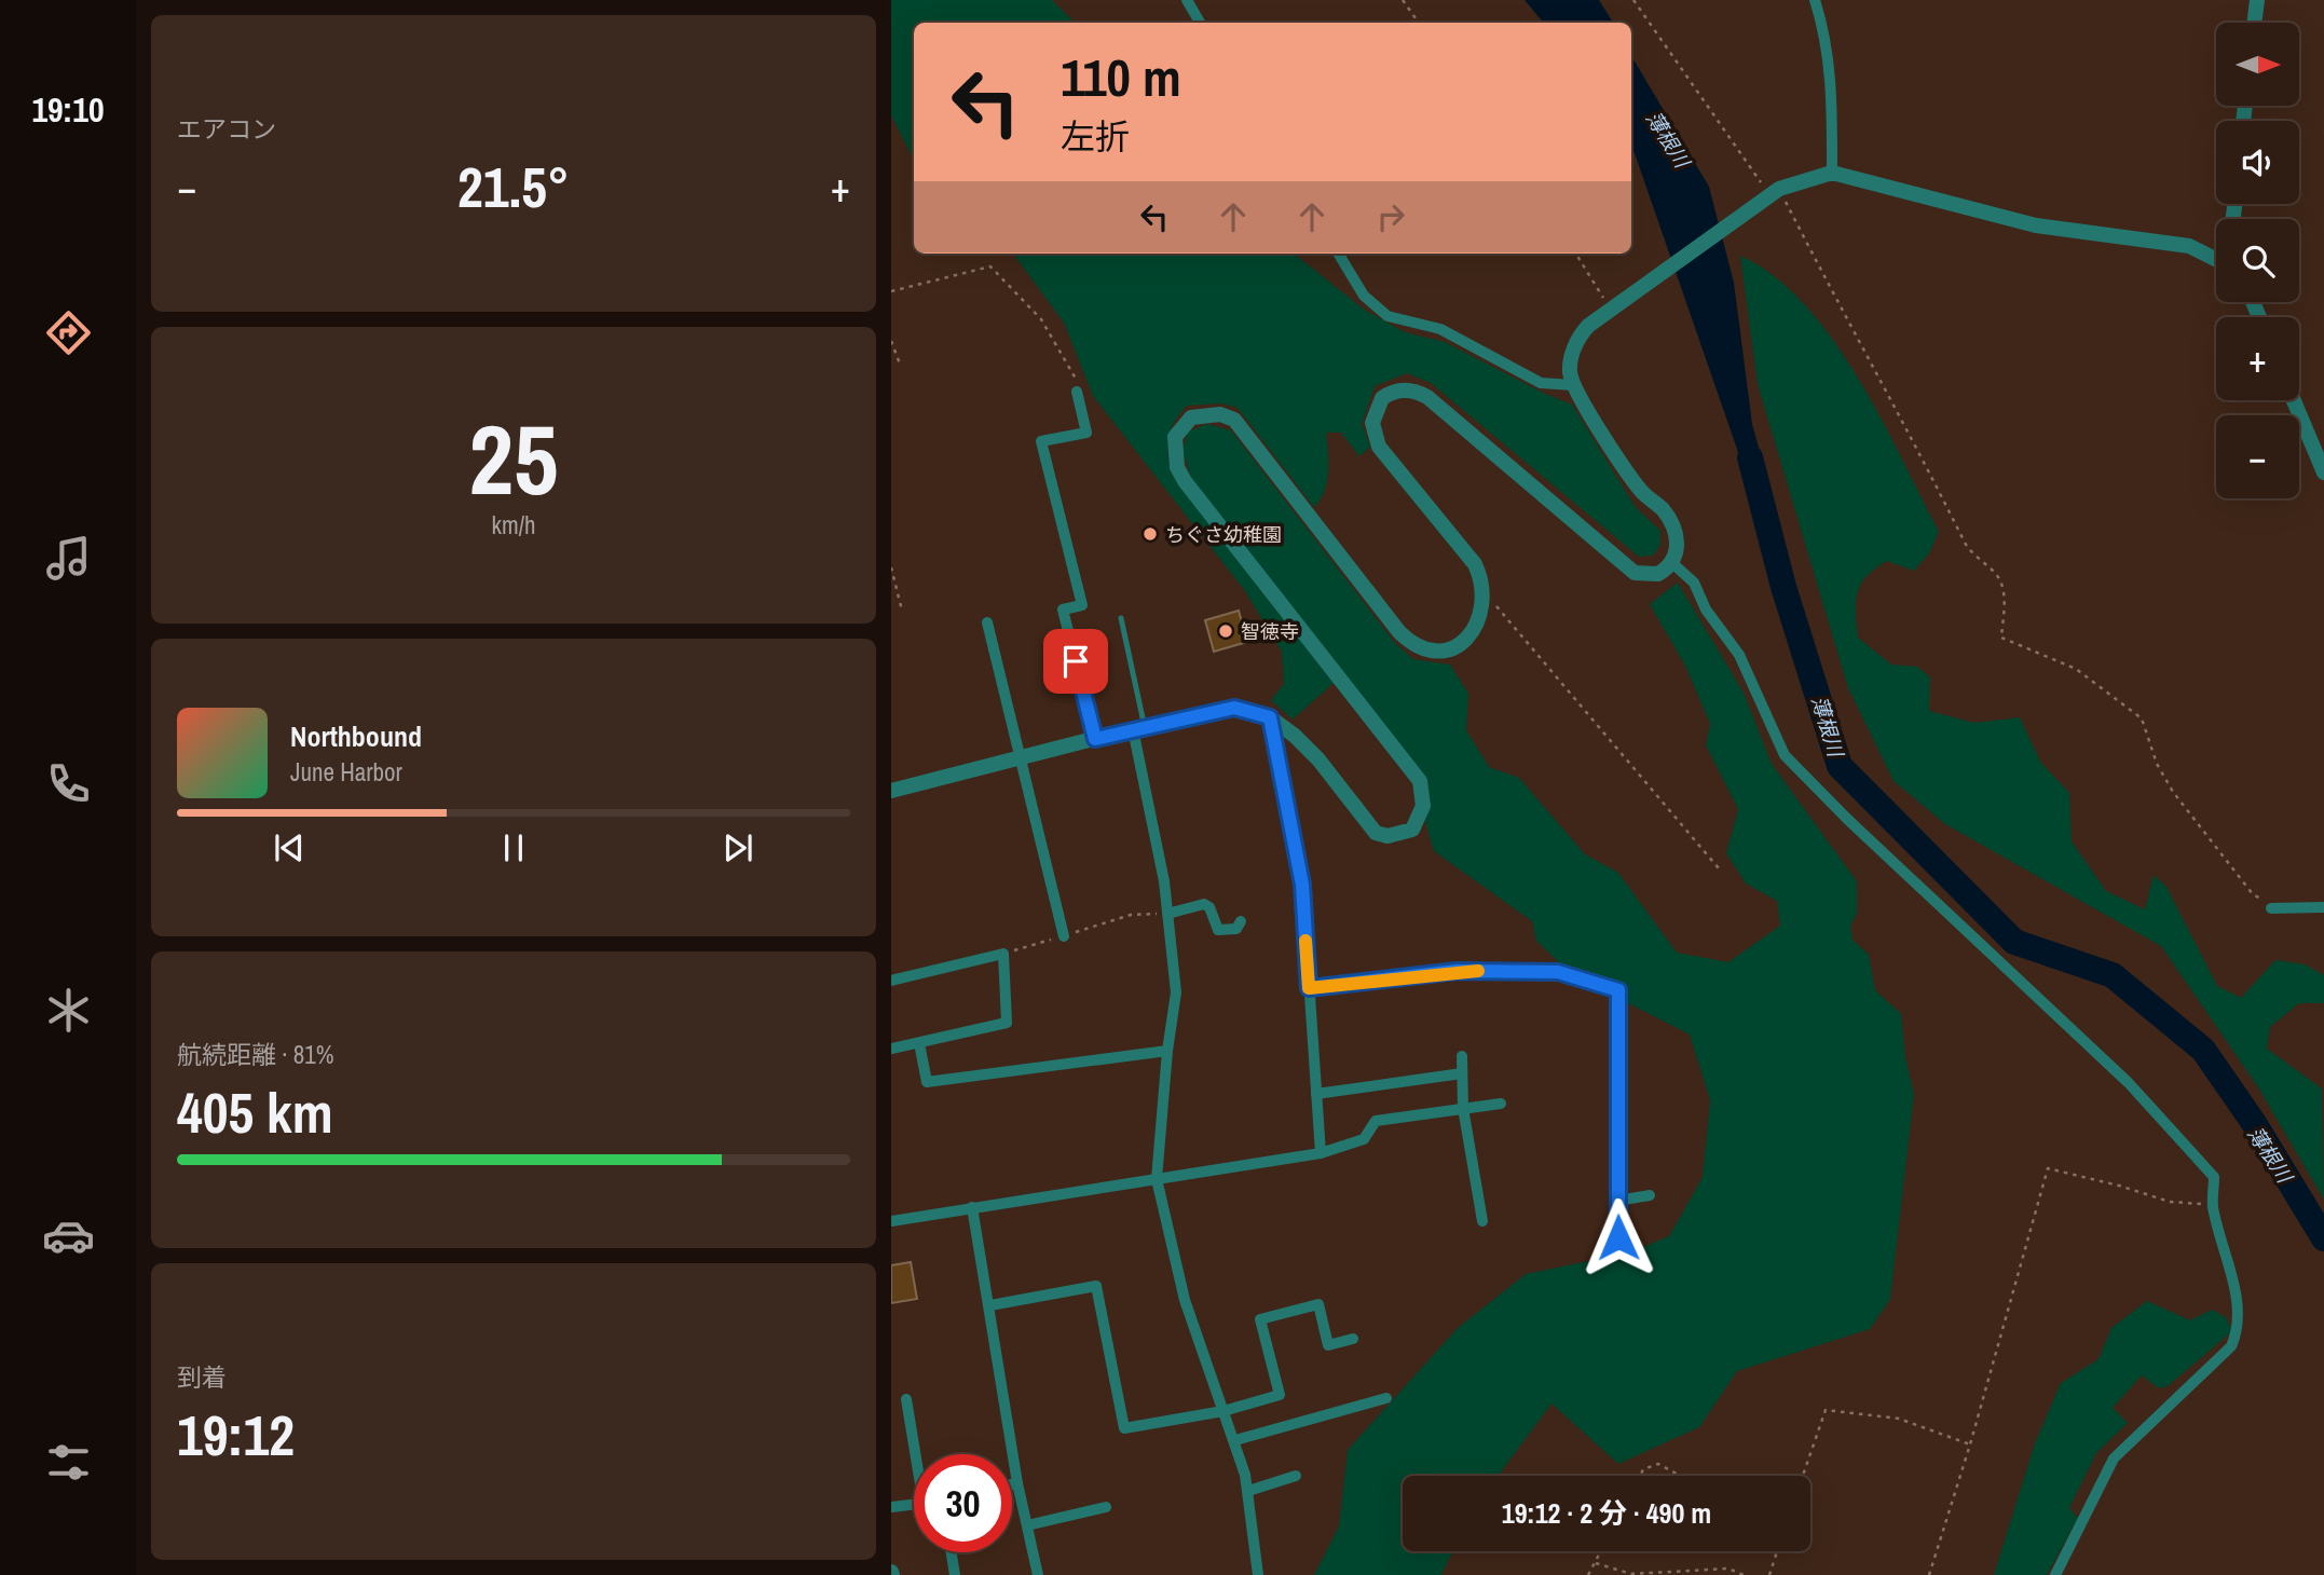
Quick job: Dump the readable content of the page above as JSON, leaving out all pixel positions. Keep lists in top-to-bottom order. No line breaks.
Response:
{"water":["薄根川"],"places":["ちぐさ幼稚園","智徳寺"],"north":"right","page":{"tabs":"19:10","tile":["エアコン",["25","km/h"],["航続距離 · 81%","405 km"],["到着","19:12"]],"map_buttons":["+","−"],"turn":["110 m","左折"],"heat":["−","21.5°","+"],"song":["Northbound","June Harbor"],"limit":"30","trip":"19:12 · 2 分 · 490 m"}}
